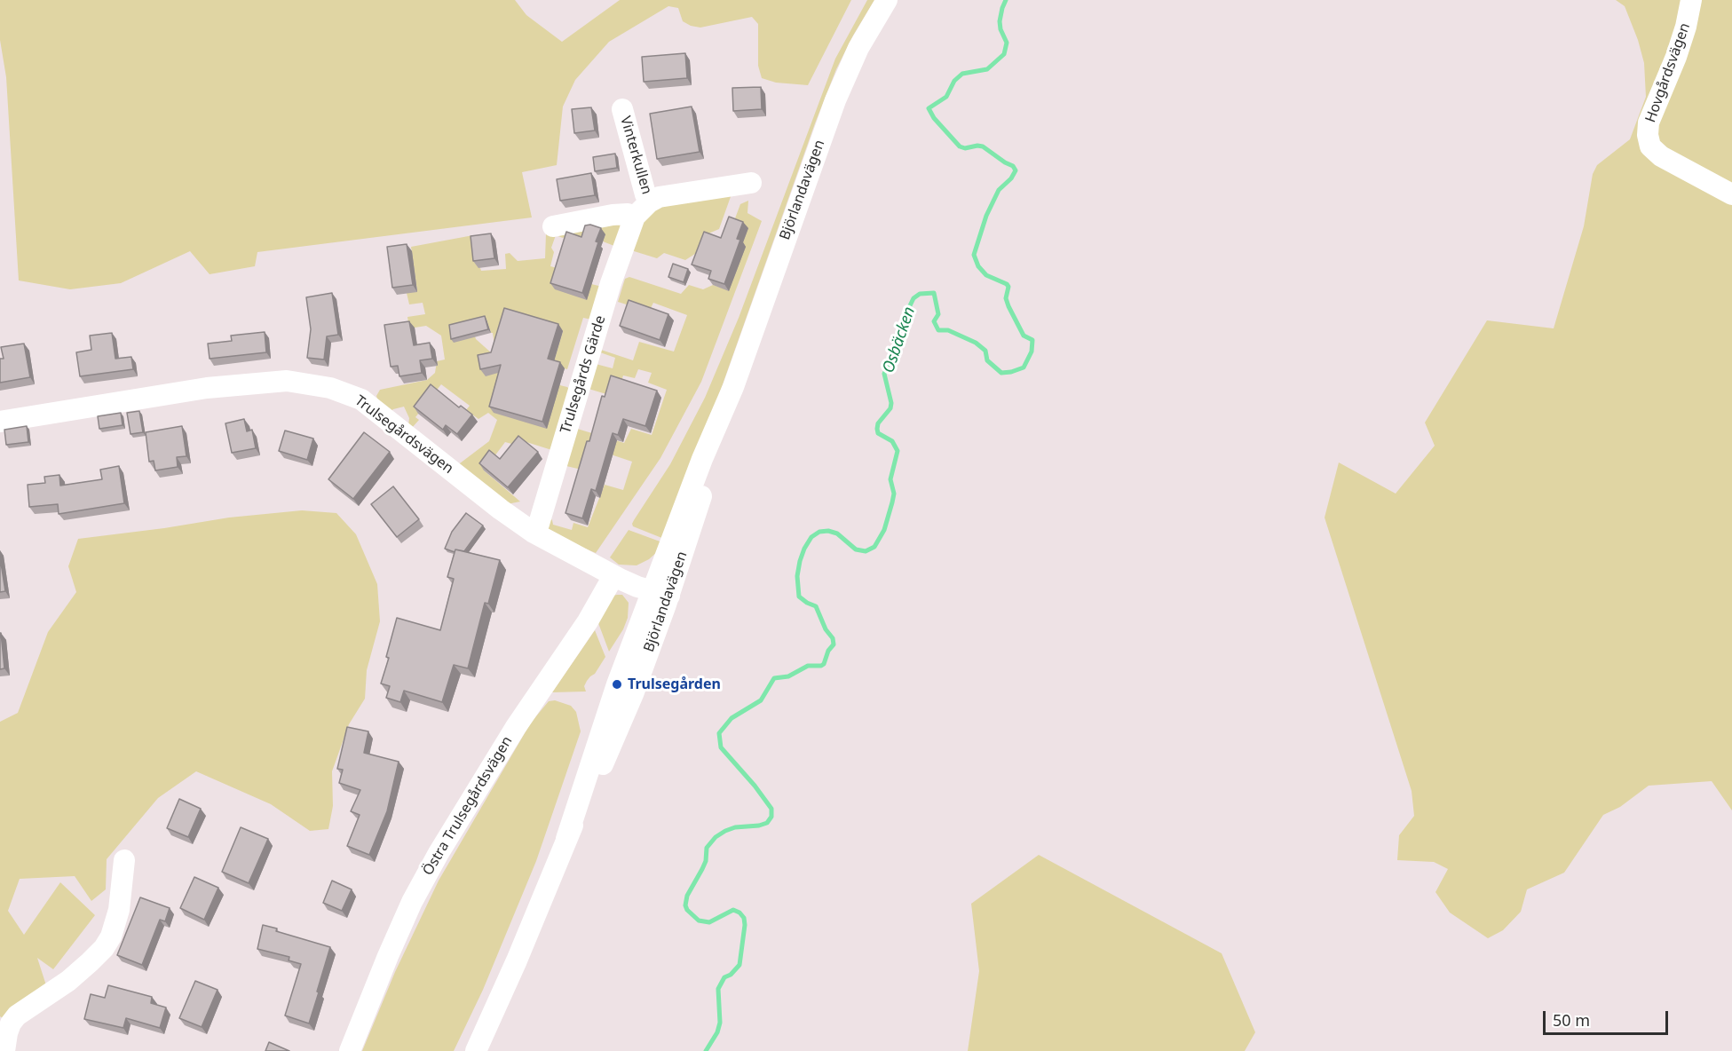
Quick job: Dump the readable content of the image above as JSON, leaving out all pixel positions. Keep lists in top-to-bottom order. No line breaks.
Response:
{"streets":{"street":["Hovgårdsvägen","Vinterkullen","Björlandavägen","Trulsegårds Gärde","Trulsegårdsvägen","Östra Trulsegårdsvägen"]},"crossings":[["Vinterkullen","Trulsegårds Gärde"],["Björlandavägen","Trulsegårdsvägen"],["Trulsegårds Gärde","Trulsegårdsvägen"],["Trulsegårdsvägen","Östra Trulsegårdsvägen"]],"water":["Osbäcken"],"places":["Trulsegården"],"scale_bar":"50 m"}
